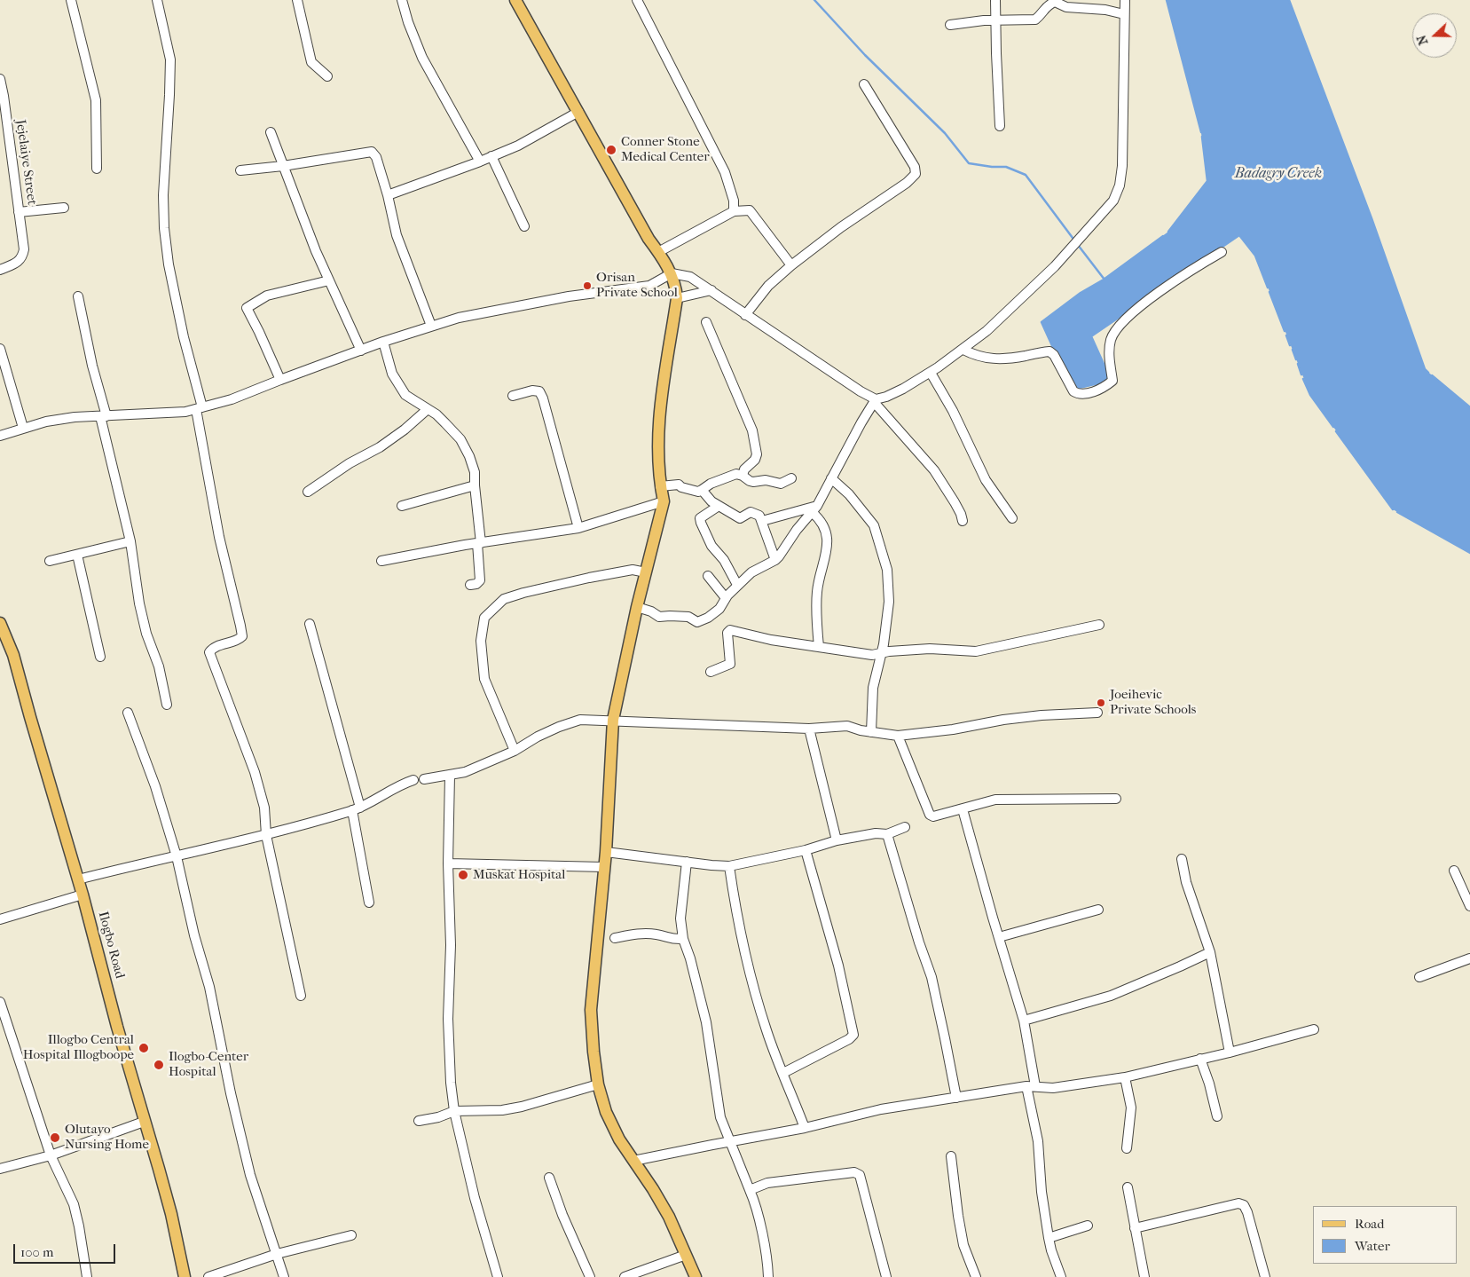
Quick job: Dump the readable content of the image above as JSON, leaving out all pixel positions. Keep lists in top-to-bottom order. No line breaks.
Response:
{"streets":{"main road":["Ilogbo Road"],"street":["Jejelaiye Street"]},"water":["Badagry Creek"],"places":["Conner Stone Medical Center","Orisan Private School","Joeihevic Private Schools","Muskat Hospital","Illogbo Central Hospital Illogboope","Ilogbo-Center Hospital","Olutayo Nursing Home"],"legend":["Road","Water"],"scale_bar":"100 m","north":"left"}
